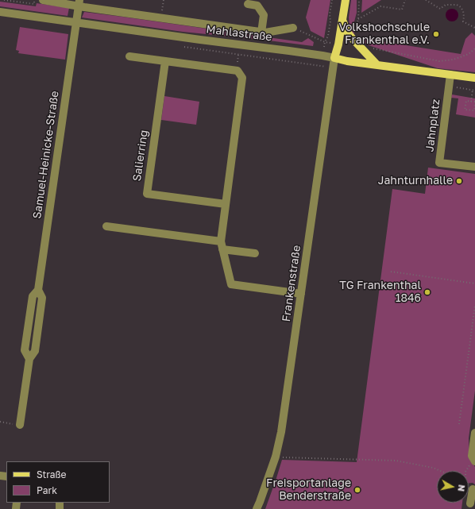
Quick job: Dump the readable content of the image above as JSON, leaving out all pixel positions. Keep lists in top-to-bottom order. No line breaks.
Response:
{"streets":{"main road":["Mahlastraße"],"street":["Jahnplatz","Samuel-Heinicke-Straße","Salierring","Frankenstraße"]},"crossings":[["Mahlastraße","Jahnplatz"],["Mahlastraße","Samuel-Heinicke-Straße"],["Mahlastraße","Frankenstraße"]],"places":["Volkshochschule Frankenthal e.V.","Jahnturnhalle","TG Frankenthal 1846","Freisportanlage Benderstraße"],"legend":["Straße","Park"],"north":"right"}
